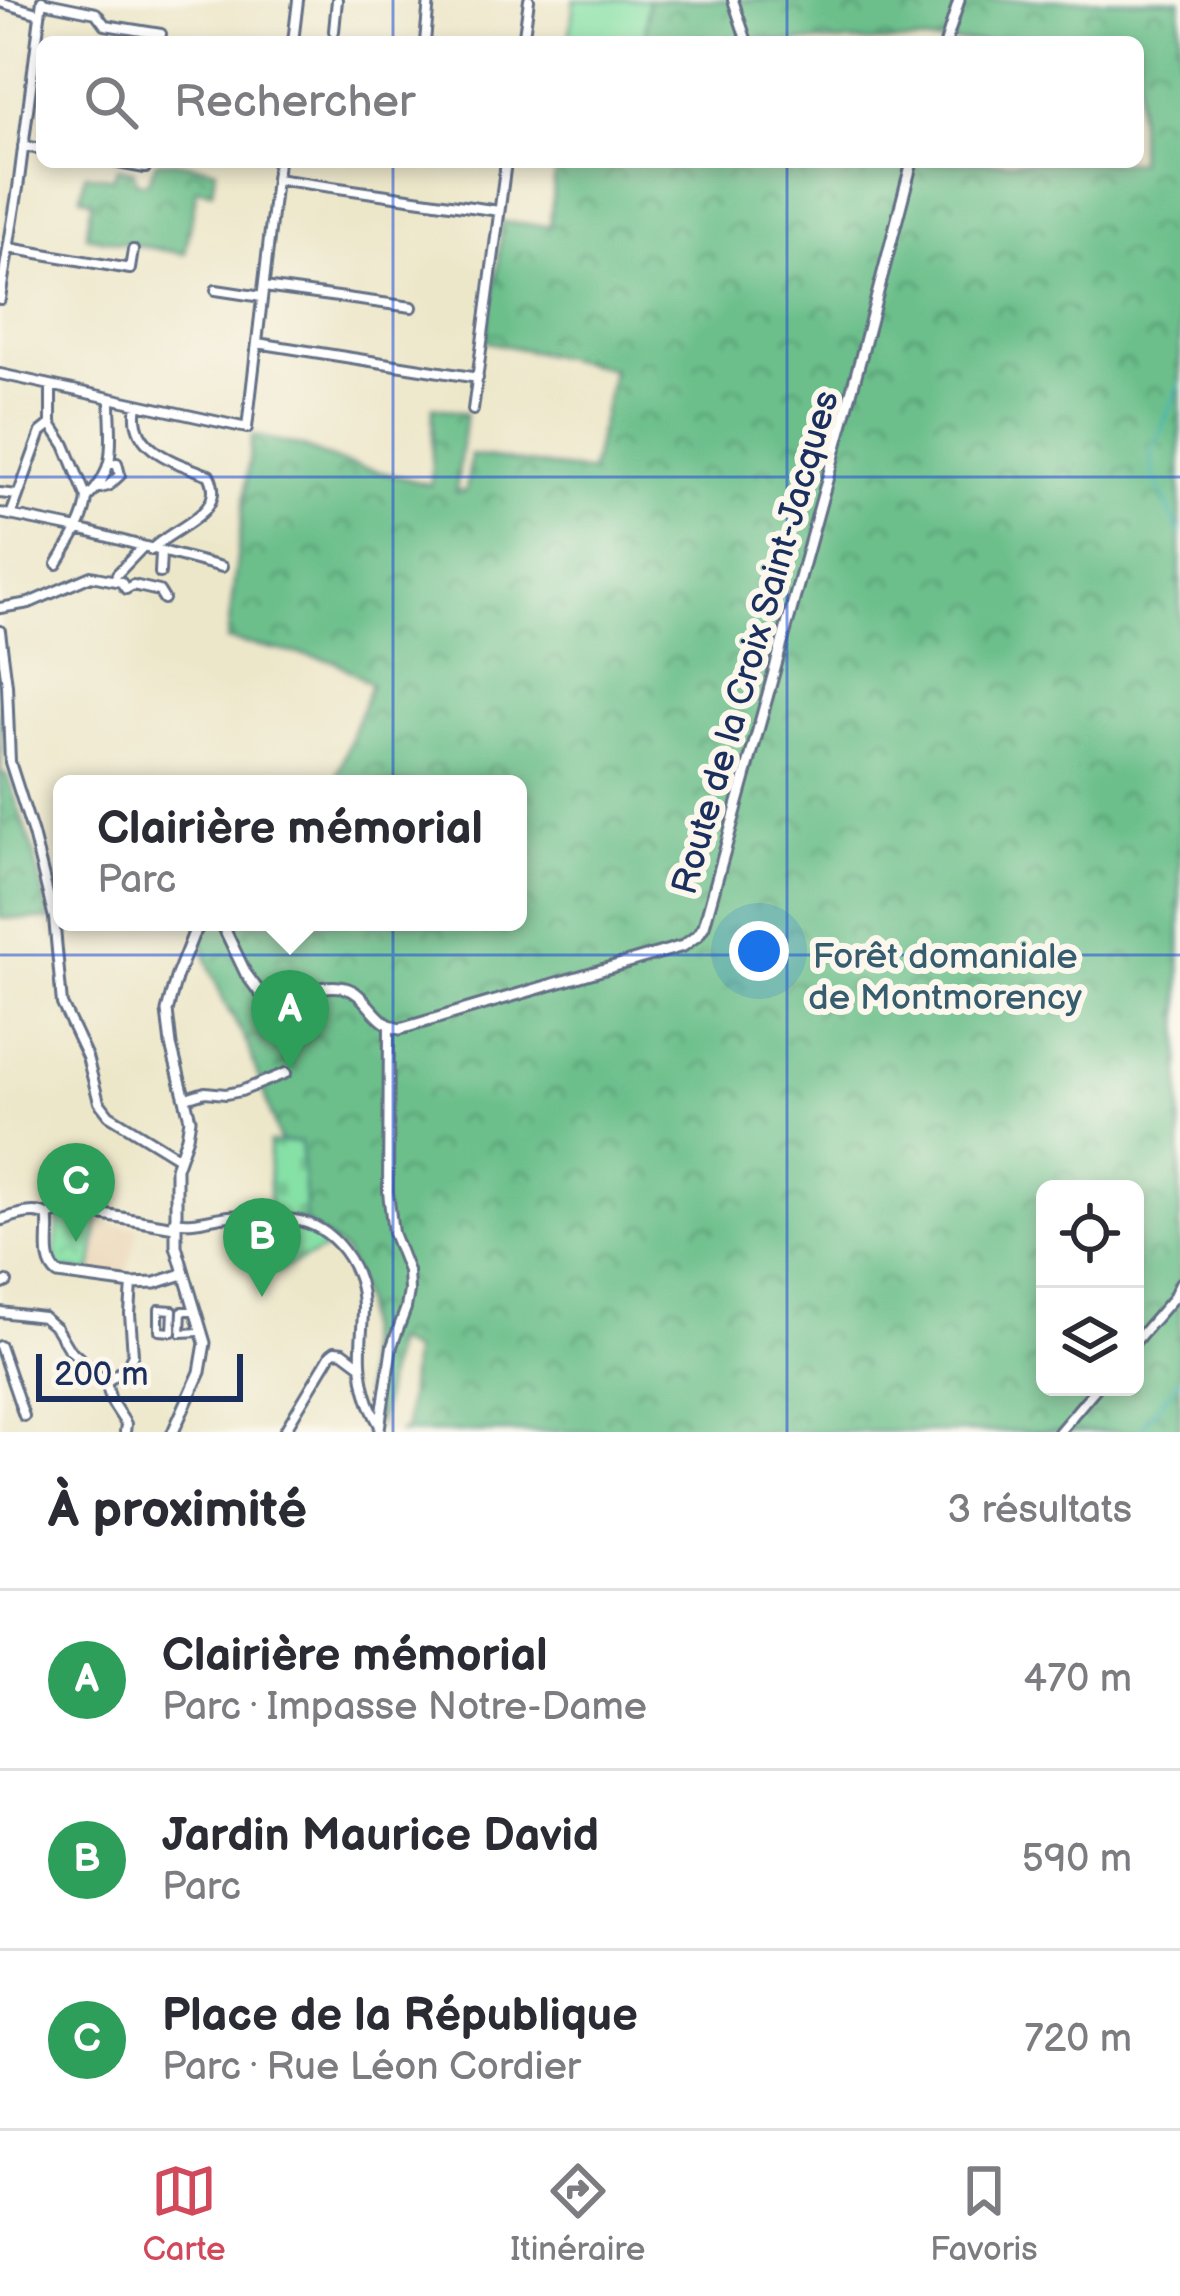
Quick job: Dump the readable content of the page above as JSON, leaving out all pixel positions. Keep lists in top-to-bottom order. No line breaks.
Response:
{"streets":{"street":["Route de la Croix Saint-Jacques"]},"parks":["Forêt domaniale de Montmorency"],"scale_bar":"200 m","page":{"search":"Rechercher","popup":["Clairière mémorial","Parc"],"pins":["A","C","B"],"scale":"200 m","heading":["À proximité","3 résultats"],"list":[{"mark":"A","name":"Clairière mémorial","note":"Parc · Impasse Notre-Dame","value":"470 m"},{"mark":"B","name":"Jardin Maurice David","note":"Parc","value":"590 m"},{"mark":"C","name":"Place de la République","note":"Parc · Rue Léon Cordier","value":"720 m"}],"nav":["Carte","Itinéraire","Favoris"]}}
